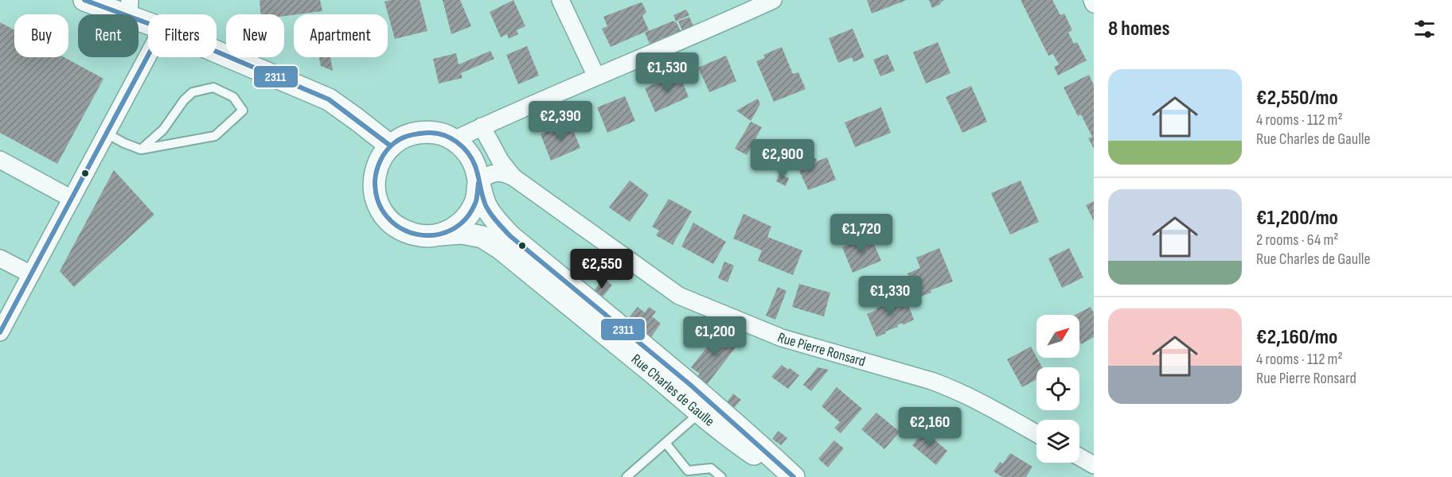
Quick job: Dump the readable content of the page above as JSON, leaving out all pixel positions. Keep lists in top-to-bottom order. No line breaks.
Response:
{"streets":{"street":["Rue Pierre Ronsard","Rue Charles de Gaulle"]},"crossings":[["Rue Pierre Ronsard","Rue Charles de Gaulle"]],"lines":["transit line 2311"],"north":"top right","page":{"heading":"8 homes","chip":["Buy","Rent","Filters","New","Apartment"],"price":["€1,530","€2,390","€2,900","€1,720","€2,550","€1,330","€1,200","€2,160"],"list":[{"name":"€2,550/mo","note":"4 rooms · 112 m² · Rue Charles de Gaulle"},{"name":"€1,200/mo","note":"2 rooms · 64 m² · Rue Charles de Gaulle"},{"name":"€2,160/mo","note":"4 rooms · 112 m² · Rue Pierre Ronsard"}]}}
